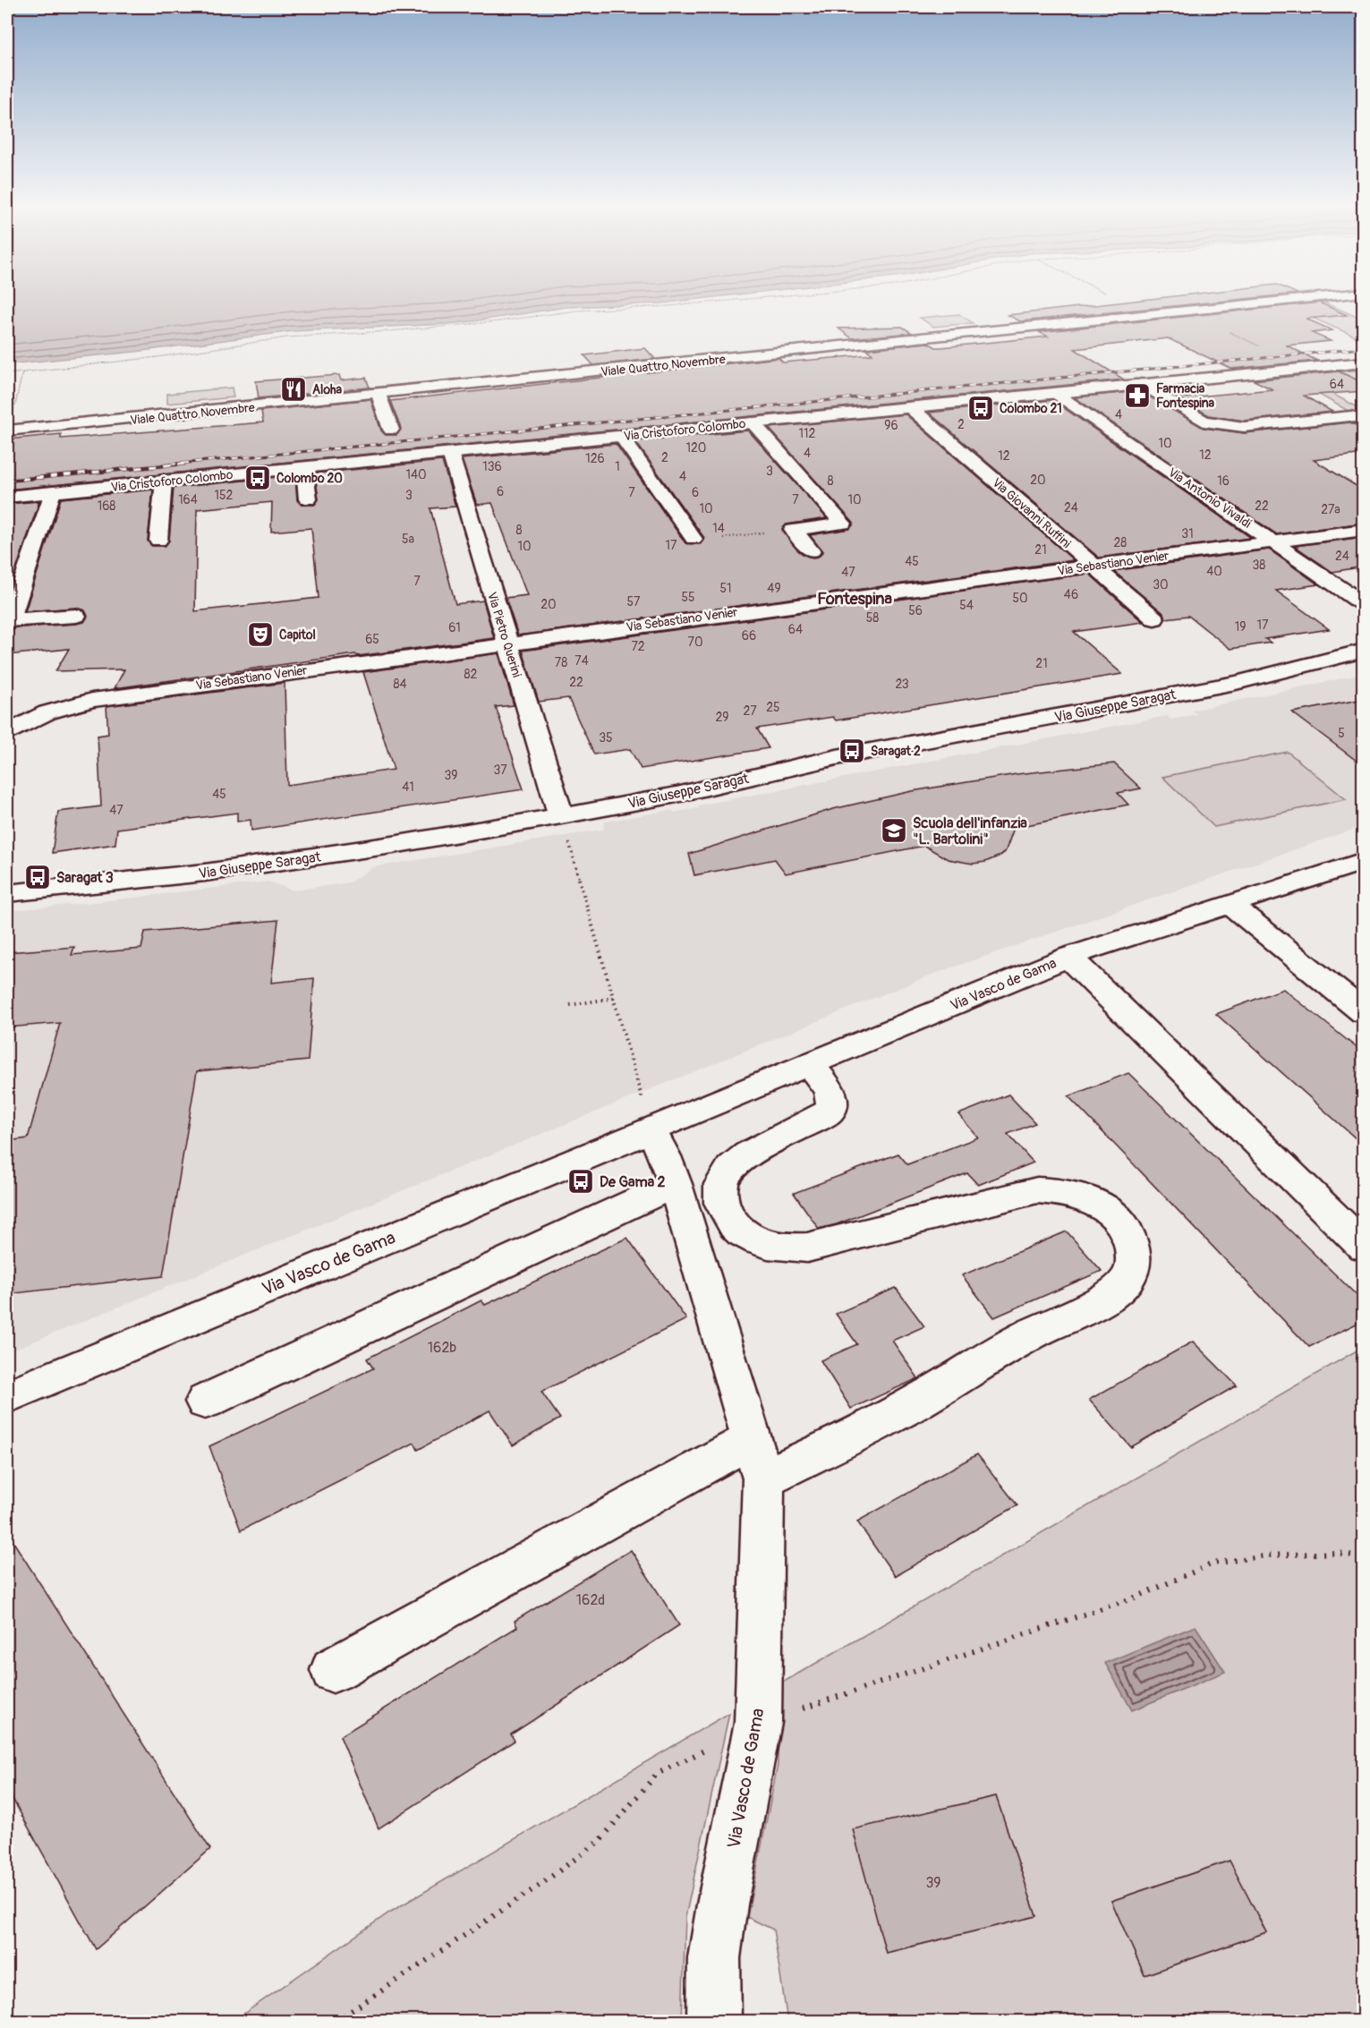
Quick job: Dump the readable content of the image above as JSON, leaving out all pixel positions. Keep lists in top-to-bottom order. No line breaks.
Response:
{"streets":{"street":["Viale Quattro Novembre","Via Cristoforo Colombo","Via Antonio Vivaldi","Via Giovanni Ruffini","Via Sebastiano Venier","Via Pietro Querini","Via Giuseppe Saragat","Via Vasco de Gama"]},"crossings":[["Via Cristoforo Colombo","Via Antonio Vivaldi"],["Via Cristoforo Colombo","Via Giovanni Ruffini"],["Via Cristoforo Colombo","Via Pietro Querini"],["Via Antonio Vivaldi","Via Sebastiano Venier"],["Via Giovanni Ruffini","Via Sebastiano Venier"],["Via Sebastiano Venier","Via Pietro Querini"],["Via Pietro Querini","Via Giuseppe Saragat"]],"districts":["Fontespina"],"places":{"restaurant":["Aloha"],"pharmacy":["Farmacia Fontespina"],"bus stop":["Colombo 21","Colombo 20","Saragat 2","Saragat 3","De Gama 2"],"theatre":["Capitol"],"school or university":["Scuola dell'infanzia \"L. Bartolini\""]},"house_numbers":["64","4","2","96","112","10","120","4","12","12","2","126","136","1","3","140","4","20","8","16","6","7","6","152","3","164","7","10","168","22","24","10","27a","14","8","31","5a","28","17","10","21","24","45","38","40","47","7","30","51","49","46","55","50","57","20","54","56","58","17","19","61","64","66","65","70","72","74","78","21","82","22","84","23","25","27","29","5","35","37","39","41","45","47","162b","162d","39"]}
